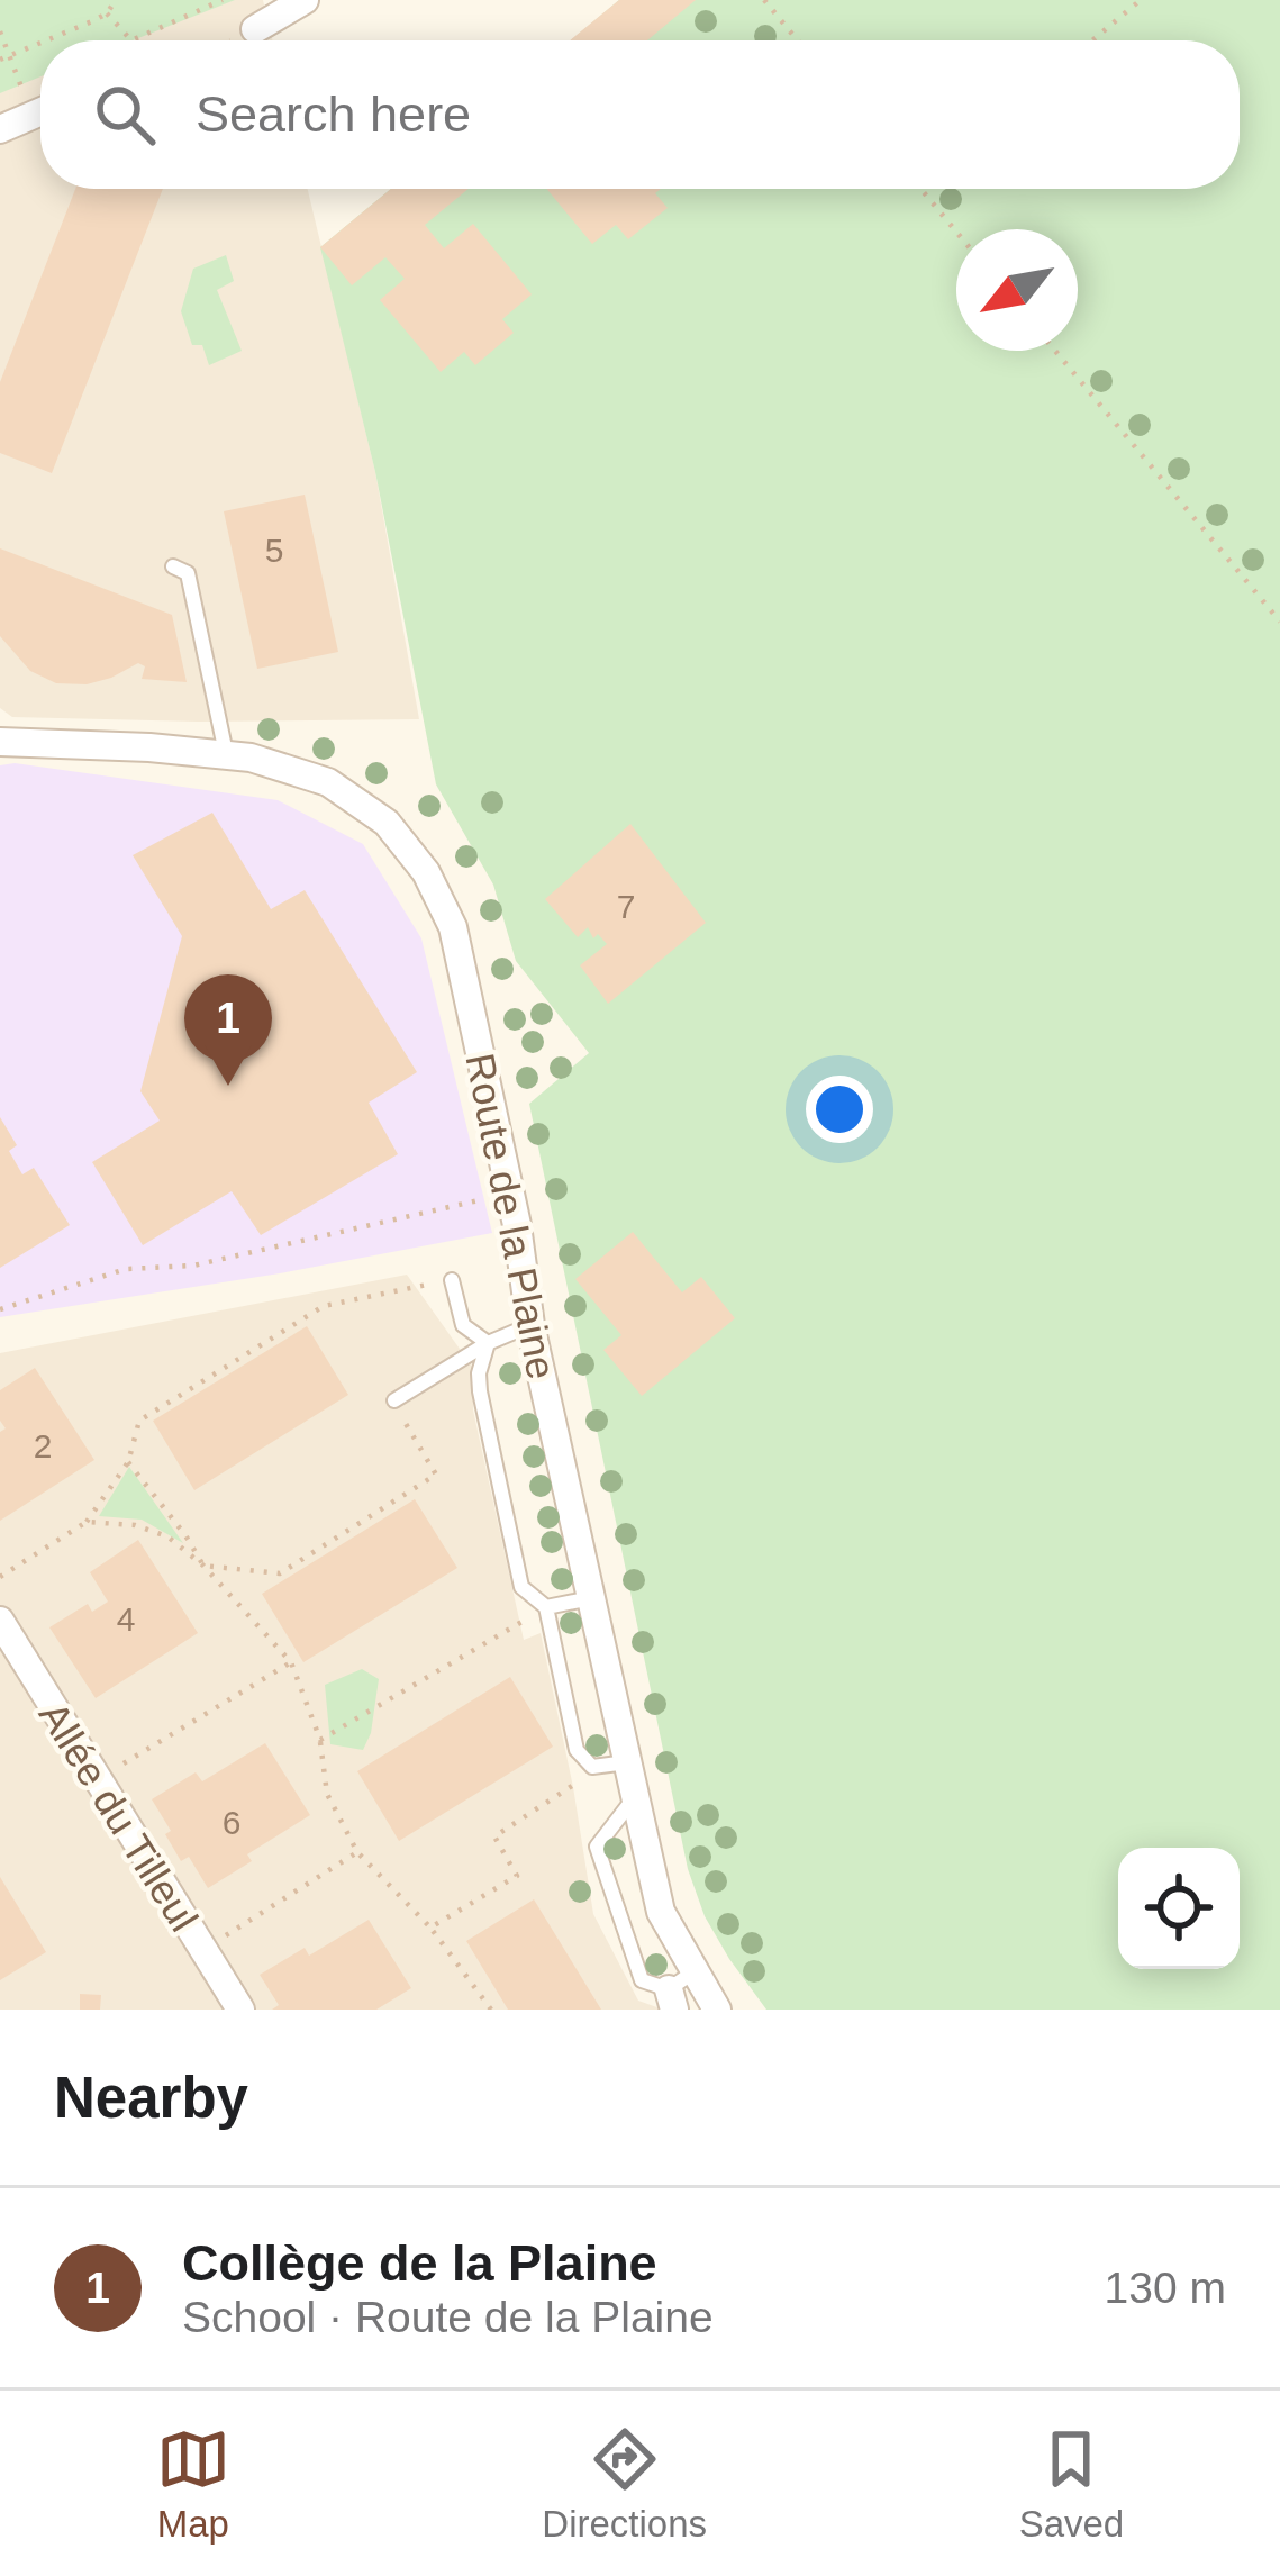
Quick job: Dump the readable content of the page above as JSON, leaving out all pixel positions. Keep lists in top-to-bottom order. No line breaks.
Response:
{"streets":{"street":["Route de la Plaine","Allée du Tilleul"]},"house_numbers":["5","7","2","4","6"],"north":"bottom left","page":{"search":"Search here","pins":"1","heading":"Nearby","list":[{"mark":"1","name":"Collège de la Plaine","note":"School · Route de la Plaine","value":"130 m"}],"nav":["Map","Directions","Saved"]}}
